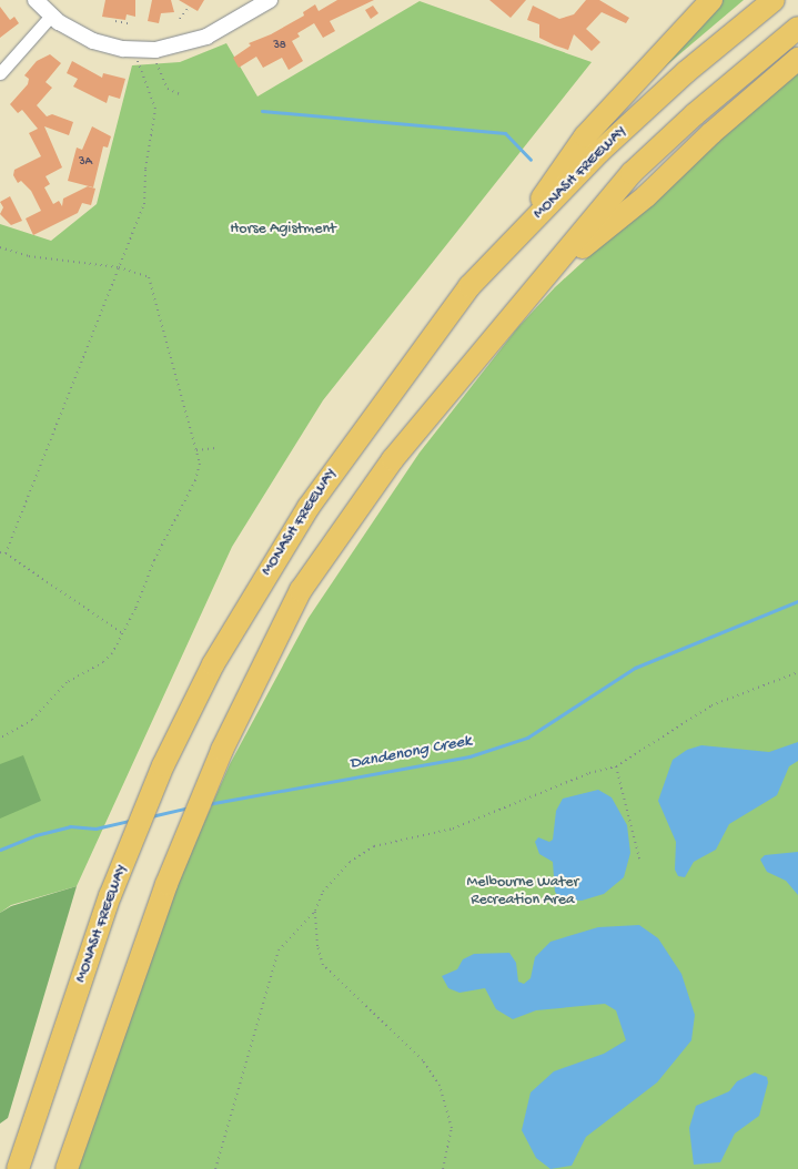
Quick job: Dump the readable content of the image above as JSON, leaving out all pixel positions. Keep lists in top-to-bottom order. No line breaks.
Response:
{"streets":{"highway":["MONASH FREEWAY"]},"water":["Dandenong Creek"],"parks":["Horse Agistment","Melbourne Water Recreation Area"],"house_numbers":["38","3A"]}
